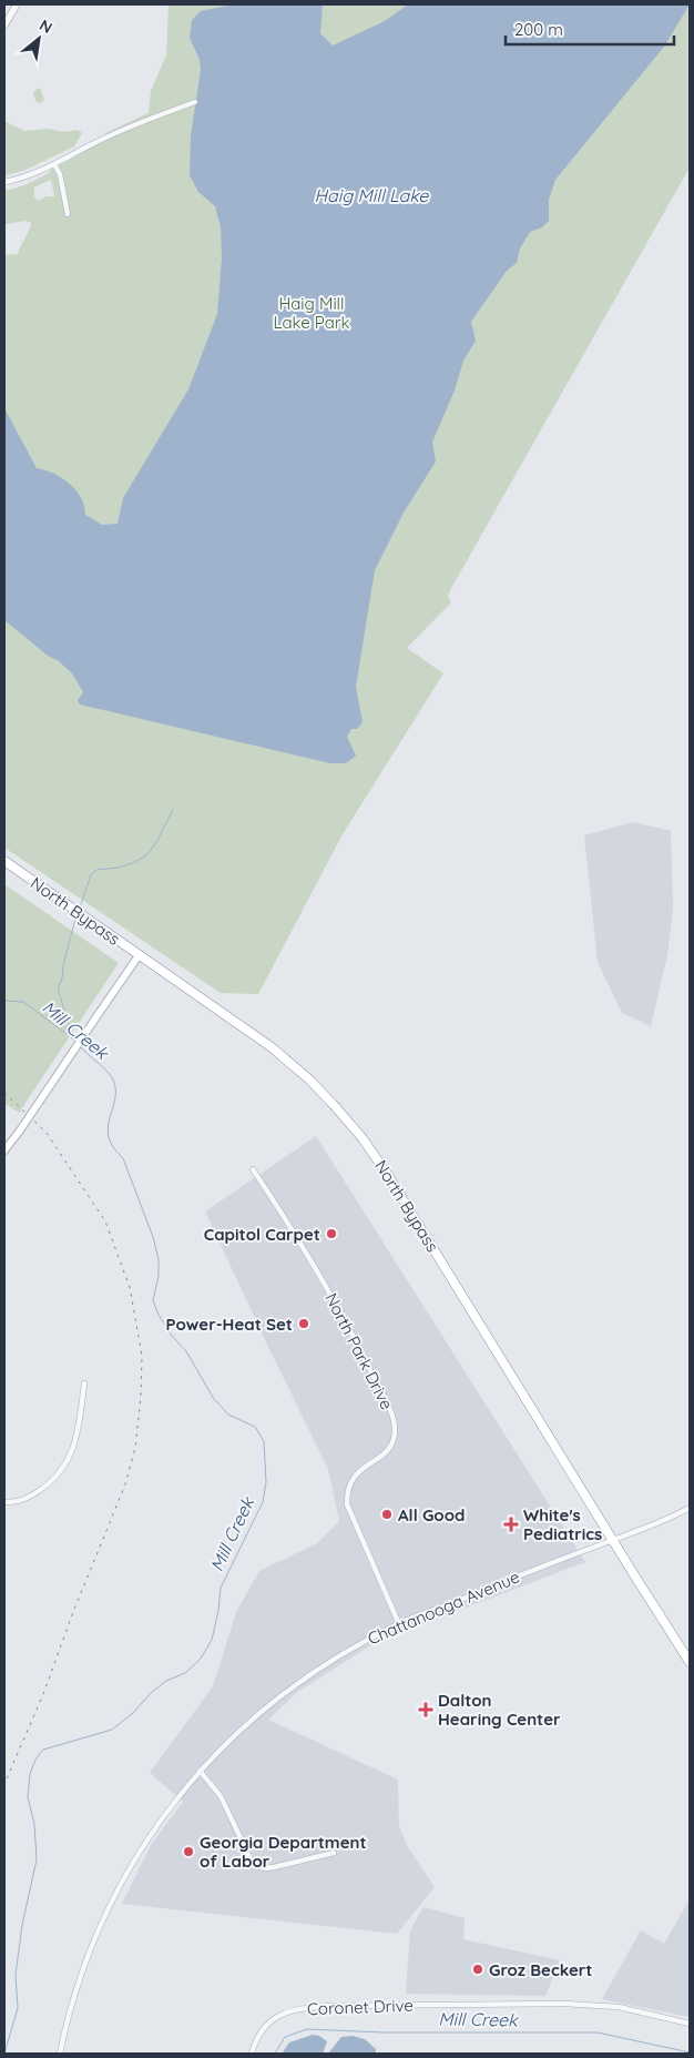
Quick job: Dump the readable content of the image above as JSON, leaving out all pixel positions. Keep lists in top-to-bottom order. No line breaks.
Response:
{"streets":{"highway":["North Bypass"],"street":["North Park Drive","Chattanooga Avenue","Coronet Drive"]},"crossings":[["North Bypass","Chattanooga Avenue"],["North Park Drive","Chattanooga Avenue"]],"water":["Haig Mill Lake","Mill Creek"],"parks":["Haig Mill Lake Park"],"places":{"other":["Capitol Carpet","Power-Heat Set","All Good","Georgia Department of Labor","Groz Beckert"],"health":["White's Pediatrics","Dalton Hearing Center"]},"scale_bar":"200 m","north":"top right"}
